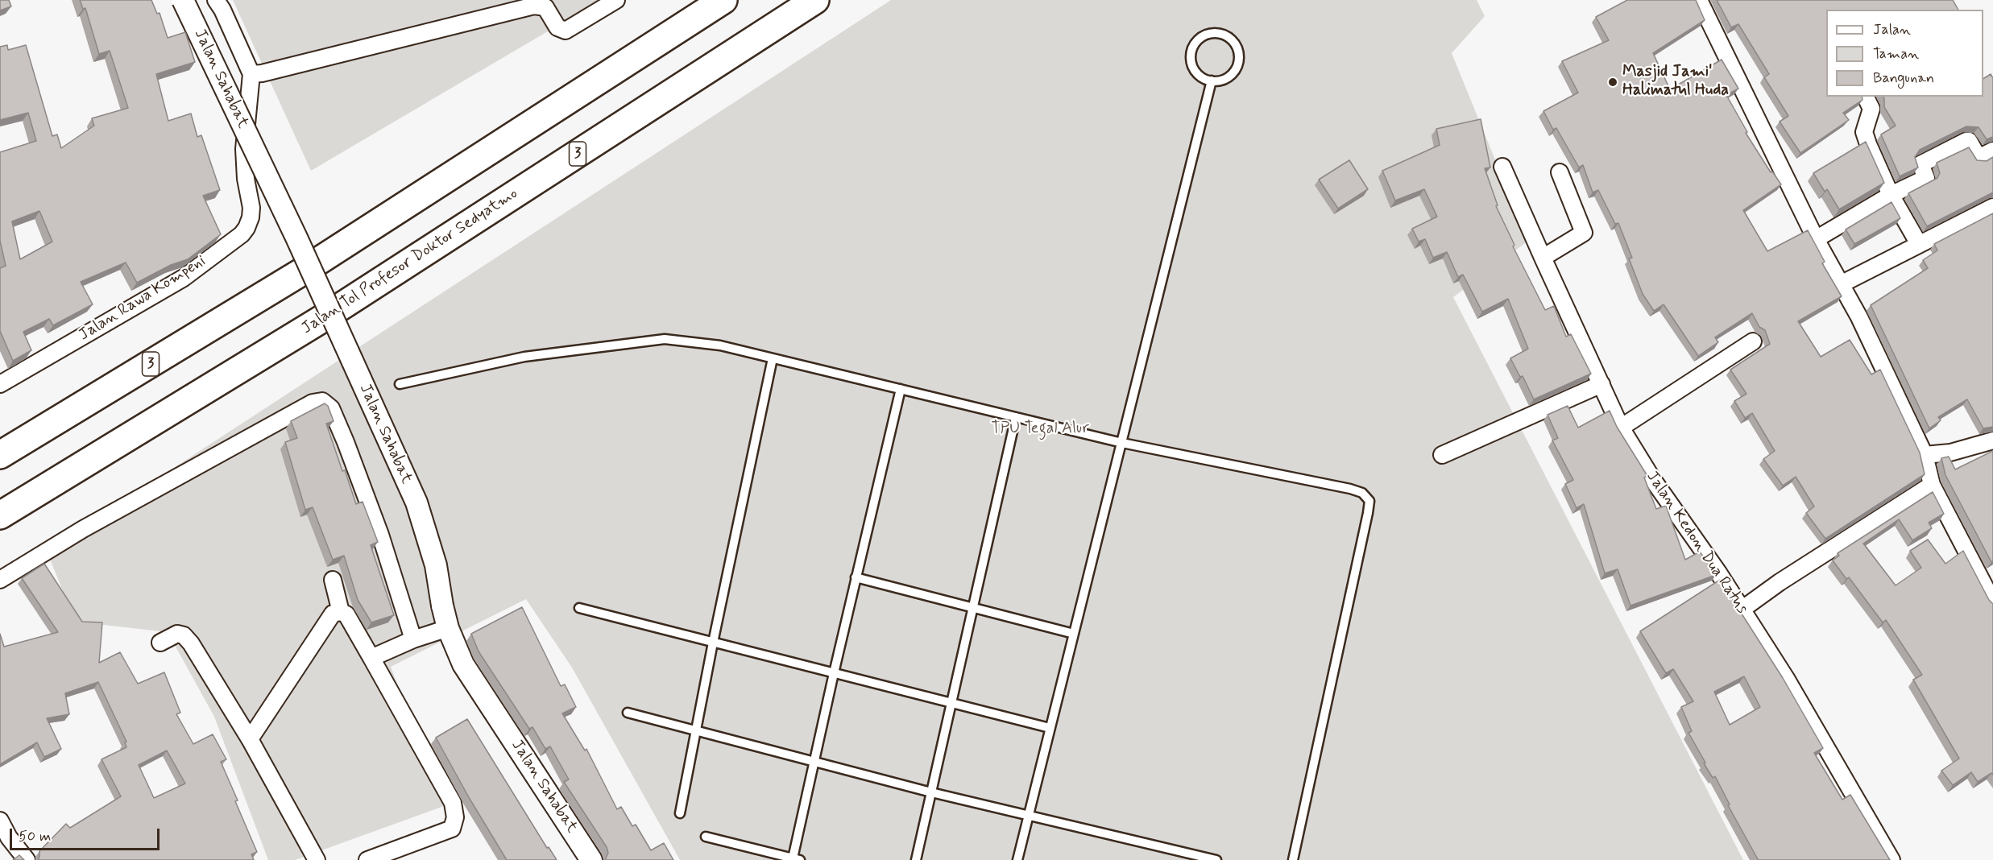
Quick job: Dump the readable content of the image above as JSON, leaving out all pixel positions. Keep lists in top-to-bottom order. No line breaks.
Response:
{"streets":{"highway":["3","Jalan Tol Profesor Doktor Sedyatmo"],"street":["Jalan Sahabat","Jalan Rawa Kompeni","Jalan Kedon Dua Ratus"]},"parks":["TPU Tegal Alur"],"places":["Masjid Jami' Halimatul Huda"],"legend":["Jalan","Taman","Bangunan"],"scale_bar":"50 m"}
